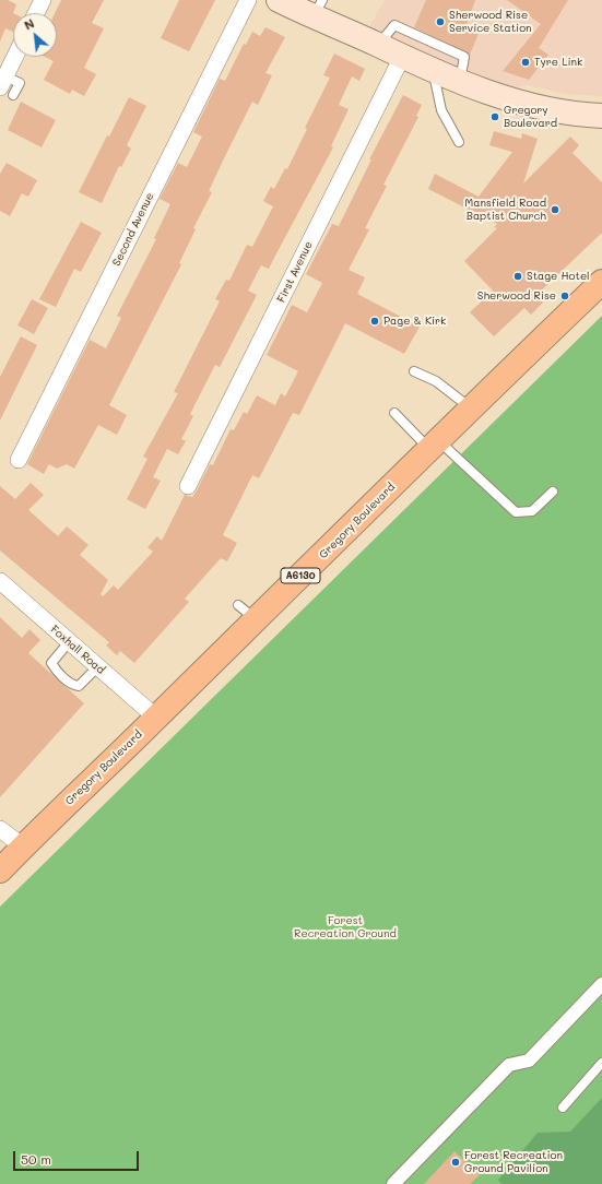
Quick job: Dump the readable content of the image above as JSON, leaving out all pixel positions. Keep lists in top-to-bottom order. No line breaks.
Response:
{"streets":{"main road":["Gregory Boulevard","A6130"],"street":["Second Avenue","First Avenue","Foxhall Road"]},"crossings":[["Gregory Boulevard","Foxhall Road"]],"parks":["Forest Recreation Ground"],"places":["Sherwood Rise Service Station","Tyre Link","Gregory Boulevard","Mansfield Road Baptist Church","Stage Hotel","Sherwood Rise","Page & Kirk","Forest Recreation Ground Pavilion"],"scale_bar":"50 m","north":"top left"}
